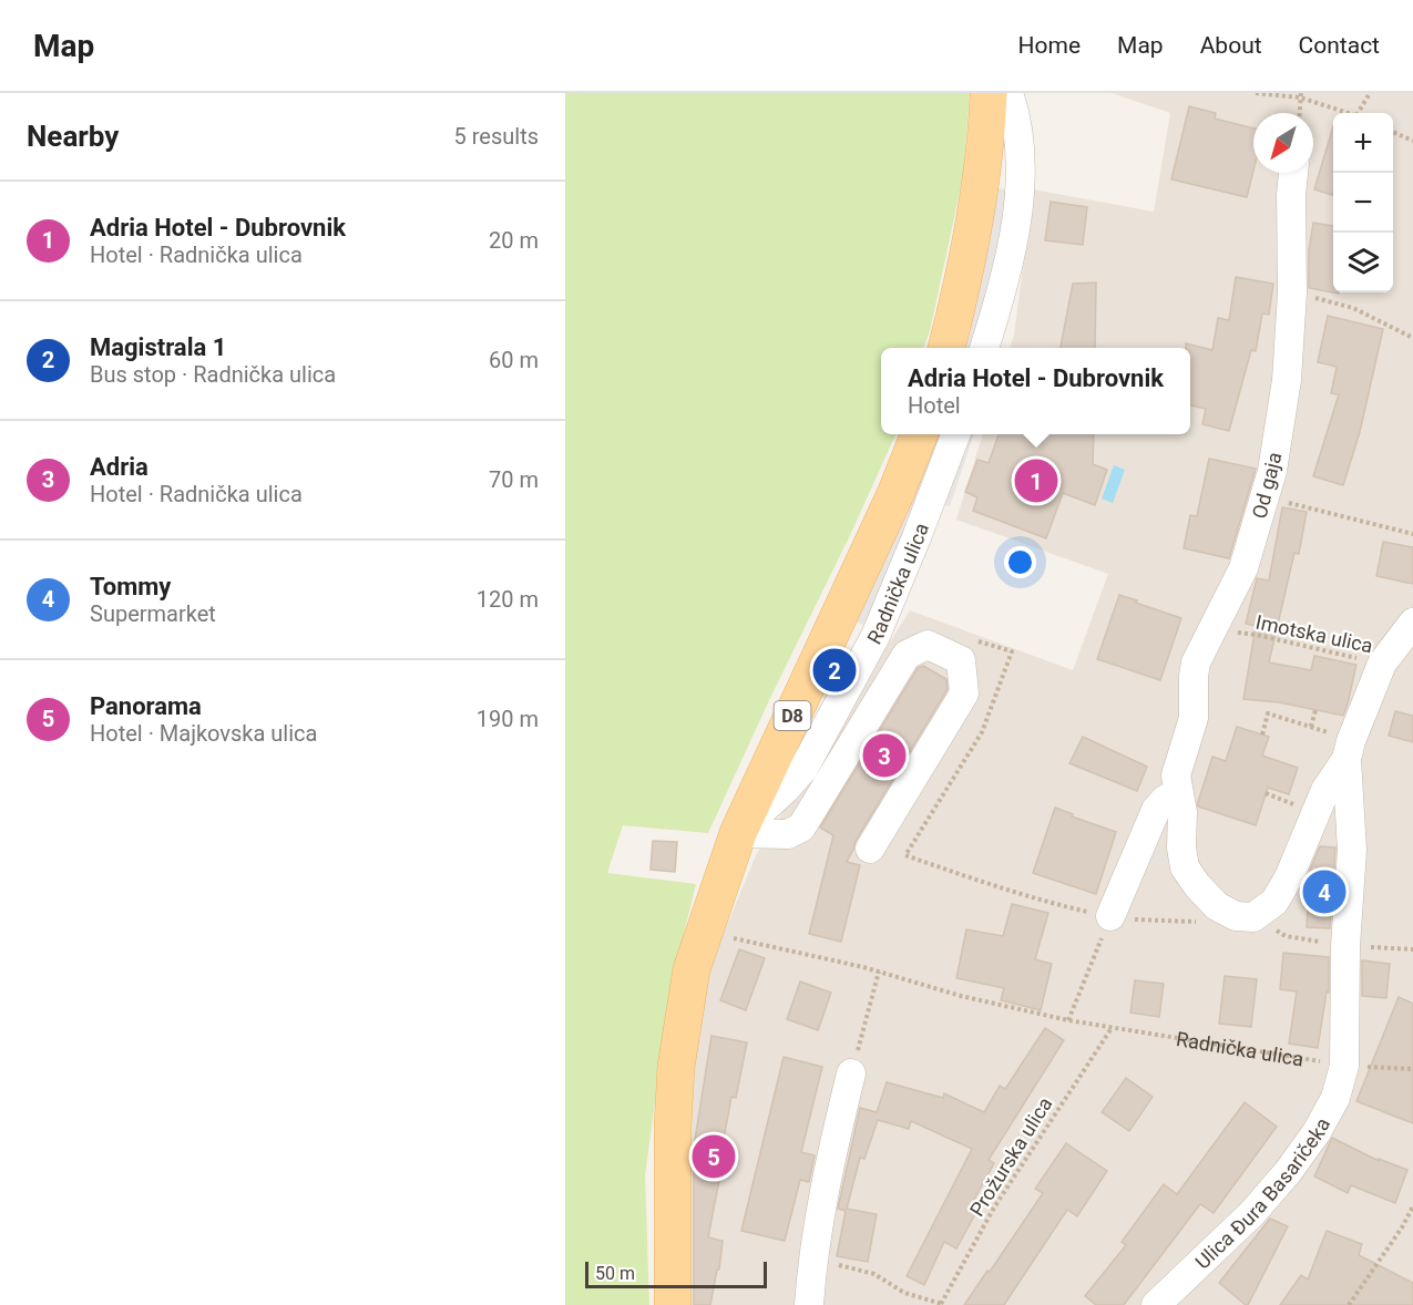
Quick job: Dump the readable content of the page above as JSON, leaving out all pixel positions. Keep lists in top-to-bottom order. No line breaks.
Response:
{"streets":{"main road":["D8"],"street":["Od gaja","Radnička ulica","Ulica Đura Basaričeka"],"path":["Imotska ulica","Prožurska ulica"]},"crossings":[["Od gaja","Imotska ulica"],["Radnička ulica","D8"],["Radnička ulica","Prožurska ulica"],["Radnička ulica","Ulica Đura Basaričeka"]],"scale_bar":"50 m","north":"bottom left","page":{"header":"Map","nav":["Home","Map","About","Contact"],"heading":["Nearby","5 results"],"map_buttons":["+","−"],"list":[{"mark":"1","name":"Adria Hotel - Dubrovnik","note":"Hotel · Radnička ulica","value":"20 m"},{"mark":"2","name":"Magistrala 1","note":"Bus stop · Radnička ulica","value":"60 m"},{"mark":"3","name":"Adria","note":"Hotel · Radnička ulica","value":"70 m"},{"mark":"4","name":"Tommy","note":"Supermarket","value":"120 m"},{"mark":"5","name":"Panorama","note":"Hotel · Majkovska ulica","value":"190 m"}],"popup":["Adria Hotel - Dubrovnik","Hotel"],"pins":["1","2","3","4","5"],"scale":"50 m"}}
